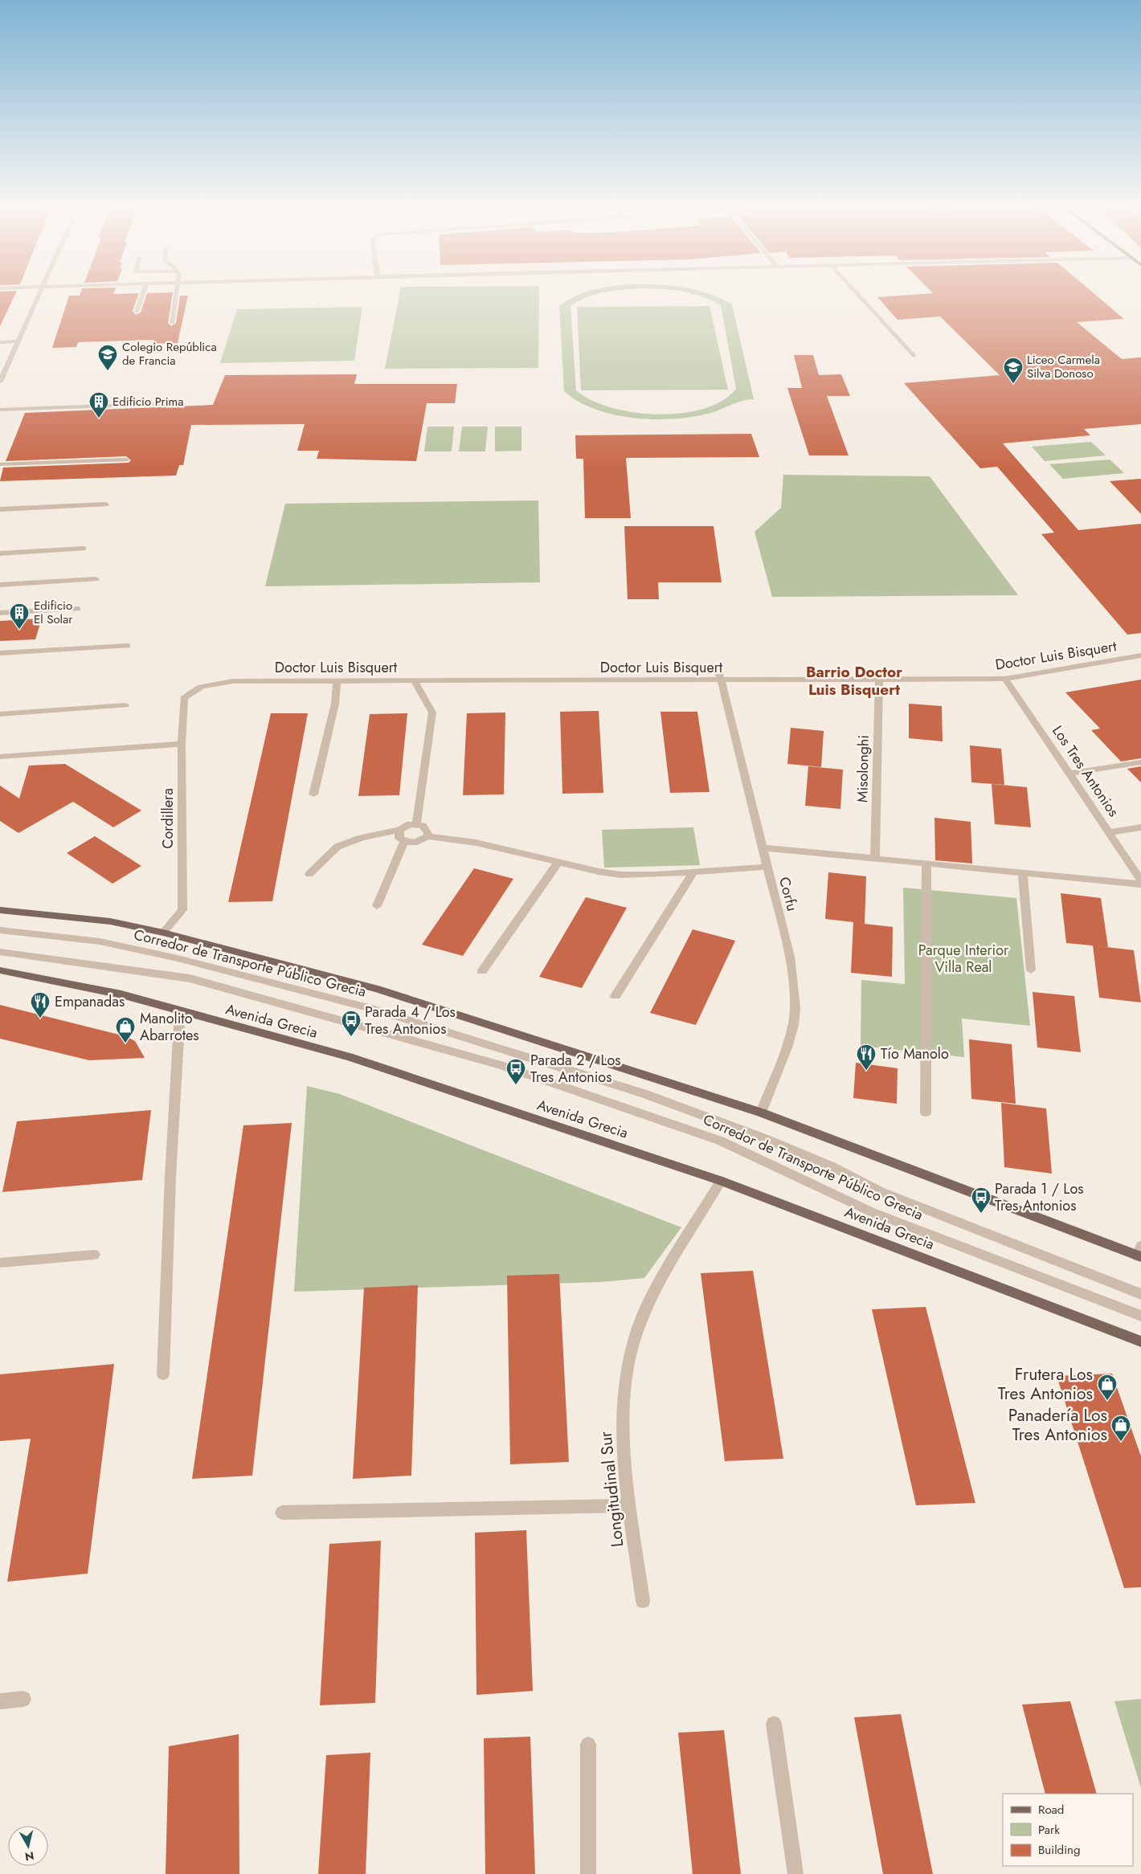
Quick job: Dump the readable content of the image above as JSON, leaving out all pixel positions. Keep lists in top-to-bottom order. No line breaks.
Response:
{"streets":{"main road":["Avenida Grecia"],"street":["Doctor Luis Bisquert","Misolonghi","Los Tres Antonios","Cordillera","Corfu","Corredor de Transporte Público Grecia","Longitudinal Sur"]},"crossings":[["Doctor Luis Bisquert","Misolonghi"],["Doctor Luis Bisquert","Los Tres Antonios"],["Doctor Luis Bisquert","Cordillera"],["Doctor Luis Bisquert","Corfu"],["Avenida Grecia","Longitudinal Sur"]],"districts":["Barrio Doctor Luis Bisquert"],"parks":["Parque Interior Villa Real"],"places":{"school or university":["Colegio República de Francia","Liceo Carmela Silva Donoso"],"building":["Edificio Prima","Edificio El Solar"],"restaurant":["Empanadas","Tío Manolo"],"bus stop":["Parada 4 / Los Tres Antonios","Parada 2 / Los Tres Antonios","Parada 1 / Los Tres Antonios"],"shop":["Manolito Abarrotes","Frutera Los Tres Antonios","Panadería Los Tres Antonios"]},"legend":["Road","Park","Building"],"north":"bottom"}
